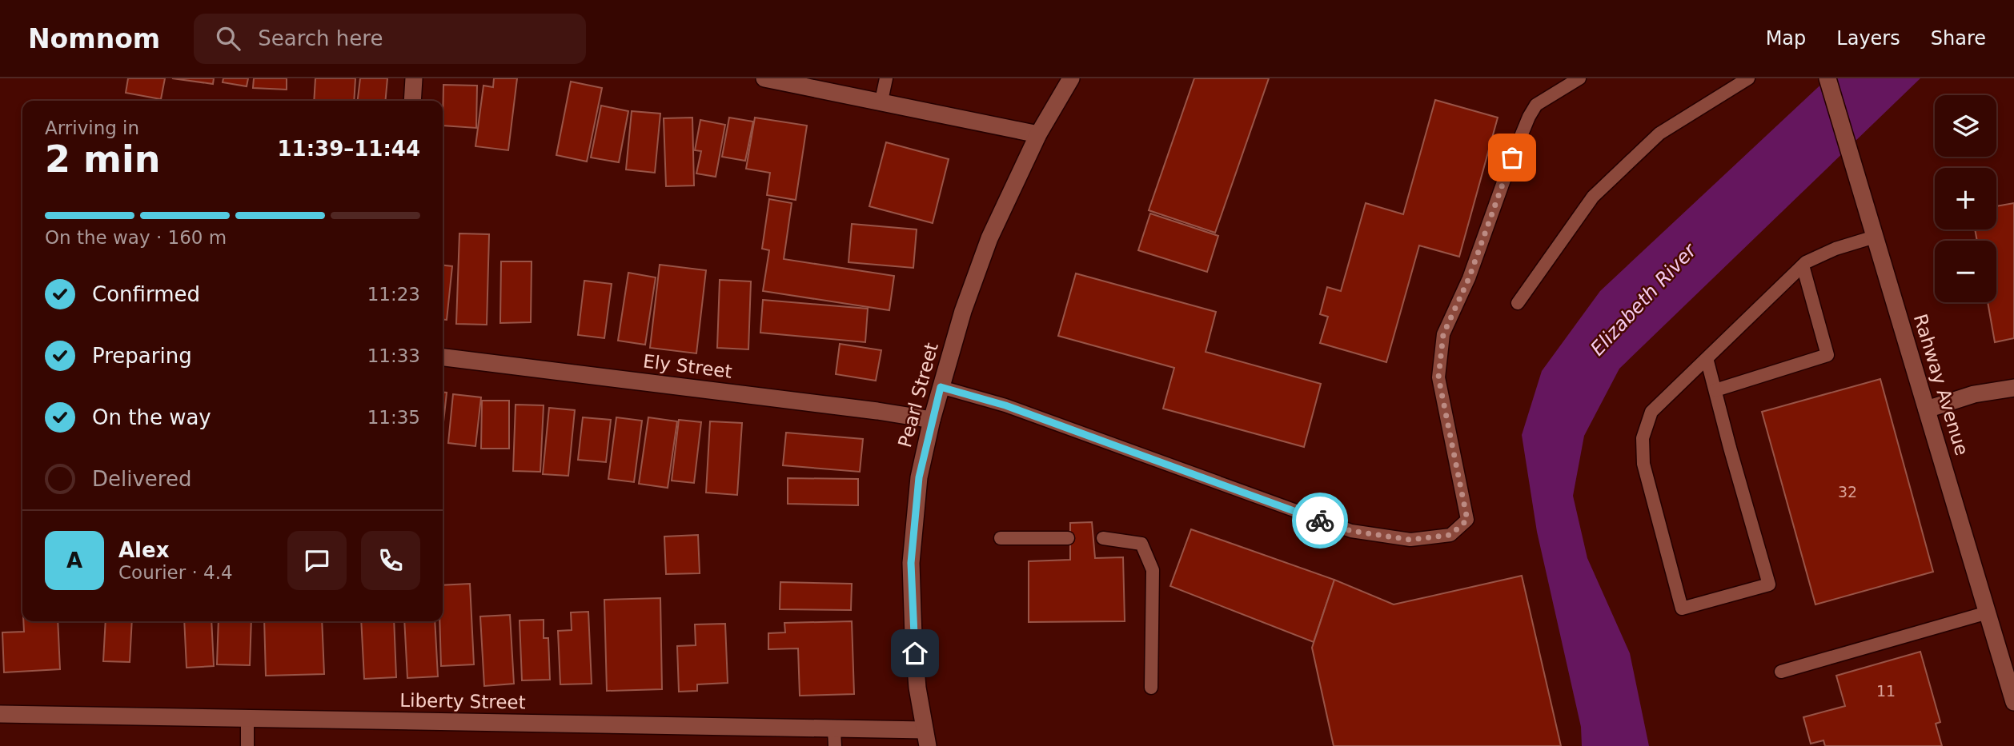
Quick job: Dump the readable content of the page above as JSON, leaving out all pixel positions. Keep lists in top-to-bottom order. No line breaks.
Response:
{"streets":{"street":["Ely Street","Rahway Avenue","Pearl Street","Liberty Street"]},"crossings":[["Ely Street","Pearl Street"],["Pearl Street","Liberty Street"]],"water":["Elizabeth River"],"house_numbers":["32","11"],"page":{"header":"Nomnom","search":"Search here","nav":["Map","Layers","Share"],"map_buttons":["+","−"],"heading":["2 min","Arriving in","11:39–11:44"],"panel":["Alex","Courier · 4.4"],"bar":"On the way · 160 m","list":[["Confirmed","11:23"],["Preparing","11:33"],["On the way","11:35"],"Delivered"],"round":"A"}}
